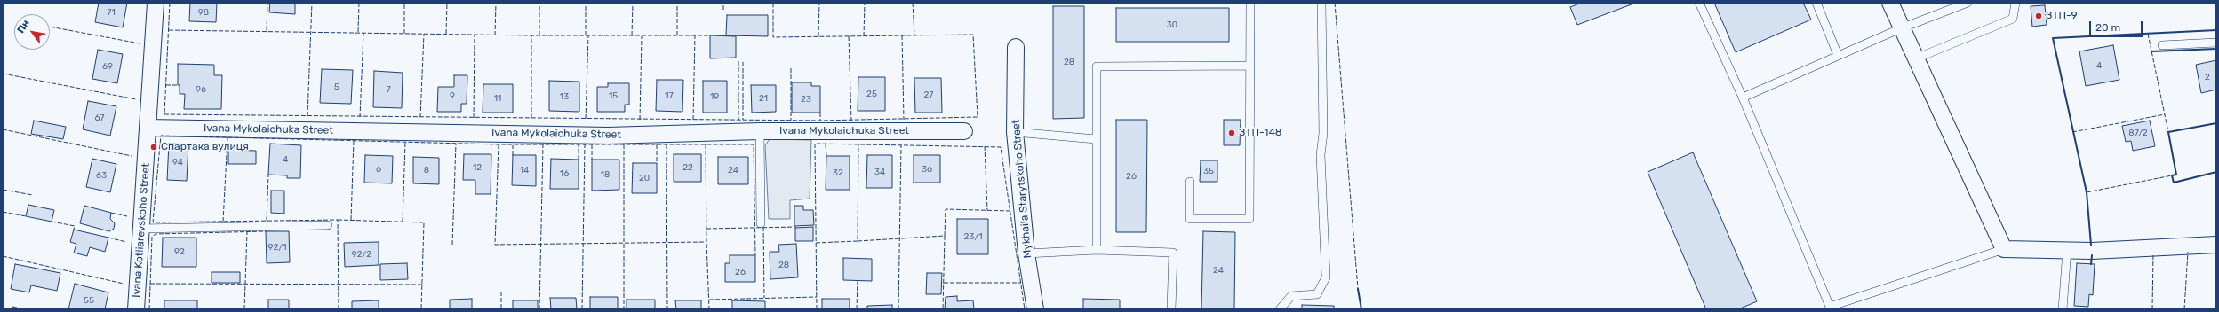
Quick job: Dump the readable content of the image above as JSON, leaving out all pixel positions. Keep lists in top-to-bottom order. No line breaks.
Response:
{"streets":{"street":["Ivana Mykolaichuka Street","Mykhaila Starytskoho Street","Ivana Kotliarevskoho Street"]},"crossings":[["Ivana Mykolaichuka Street","Ivana Kotliarevskoho Street"]],"places":["ЗТП-9","ЗТП-148","Спартака вулиця"],"house_numbers":["71","98","30","28","4","69","2","5","96","7","25","27","9","15","17","13","19","11","21","23","67","87/2","4","94","12","22","6","36","8","14","24","35","34","32","16","18","63","26","20","23/1","92/1","92","92/2","28","24","26","55"],"scale_bar":"20 m","north":"top left"}
